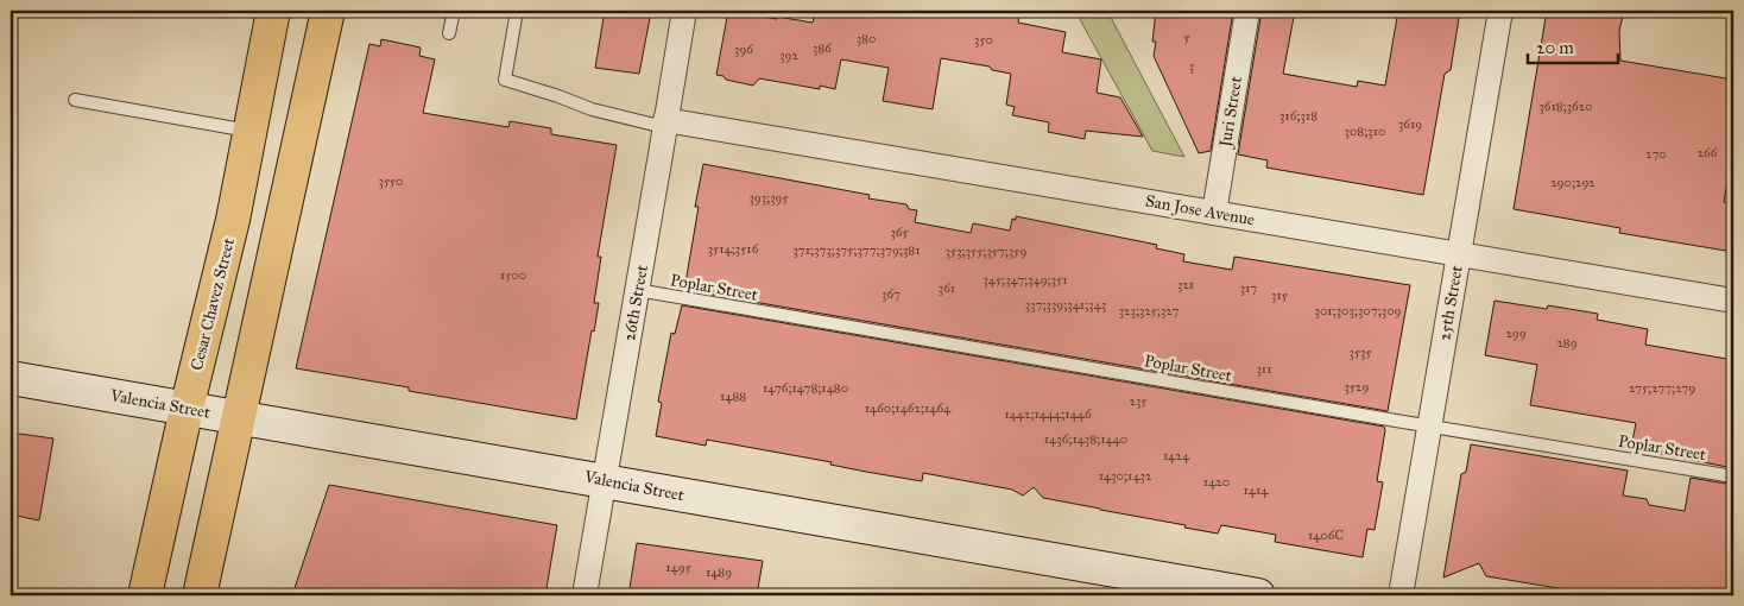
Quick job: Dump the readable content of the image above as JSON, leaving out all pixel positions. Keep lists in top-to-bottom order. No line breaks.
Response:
{"streets":{"main road":["Cesar Chavez Street"],"street":["Juri Street","San Jose Avenue","26th Street","25th Street","Valencia Street"],"lane":["Poplar Street"]},"crossings":[["Juri Street","San Jose Avenue"],["San Jose Avenue","26th Street"],["San Jose Avenue","25th Street"],["Poplar Street","26th Street"],["Poplar Street","25th Street"],["26th Street","Valencia Street"],["Cesar Chavez Street","Valencia Street"]],"house_numbers":["5","380","350","386","396","392","3","3618;3620","316;318","3619","308;310","266","270","3550","290;292","393;395","365","3514;3516","371;373;375;377;379;381","353;355;357;359","1500","345;347;349;351","321","361","317","367","315","337;339;341;343","323;325;327","301;303;307;309","299","289","3535","311","3529","1476;1478;1480","275;277;279","1488","235","1460;1462;1464","1442;1444;1446","1436;1438;1440","1424","1430;1432","1420","1414","1406C","1495","1489"],"scale_bar":"20 m"}
